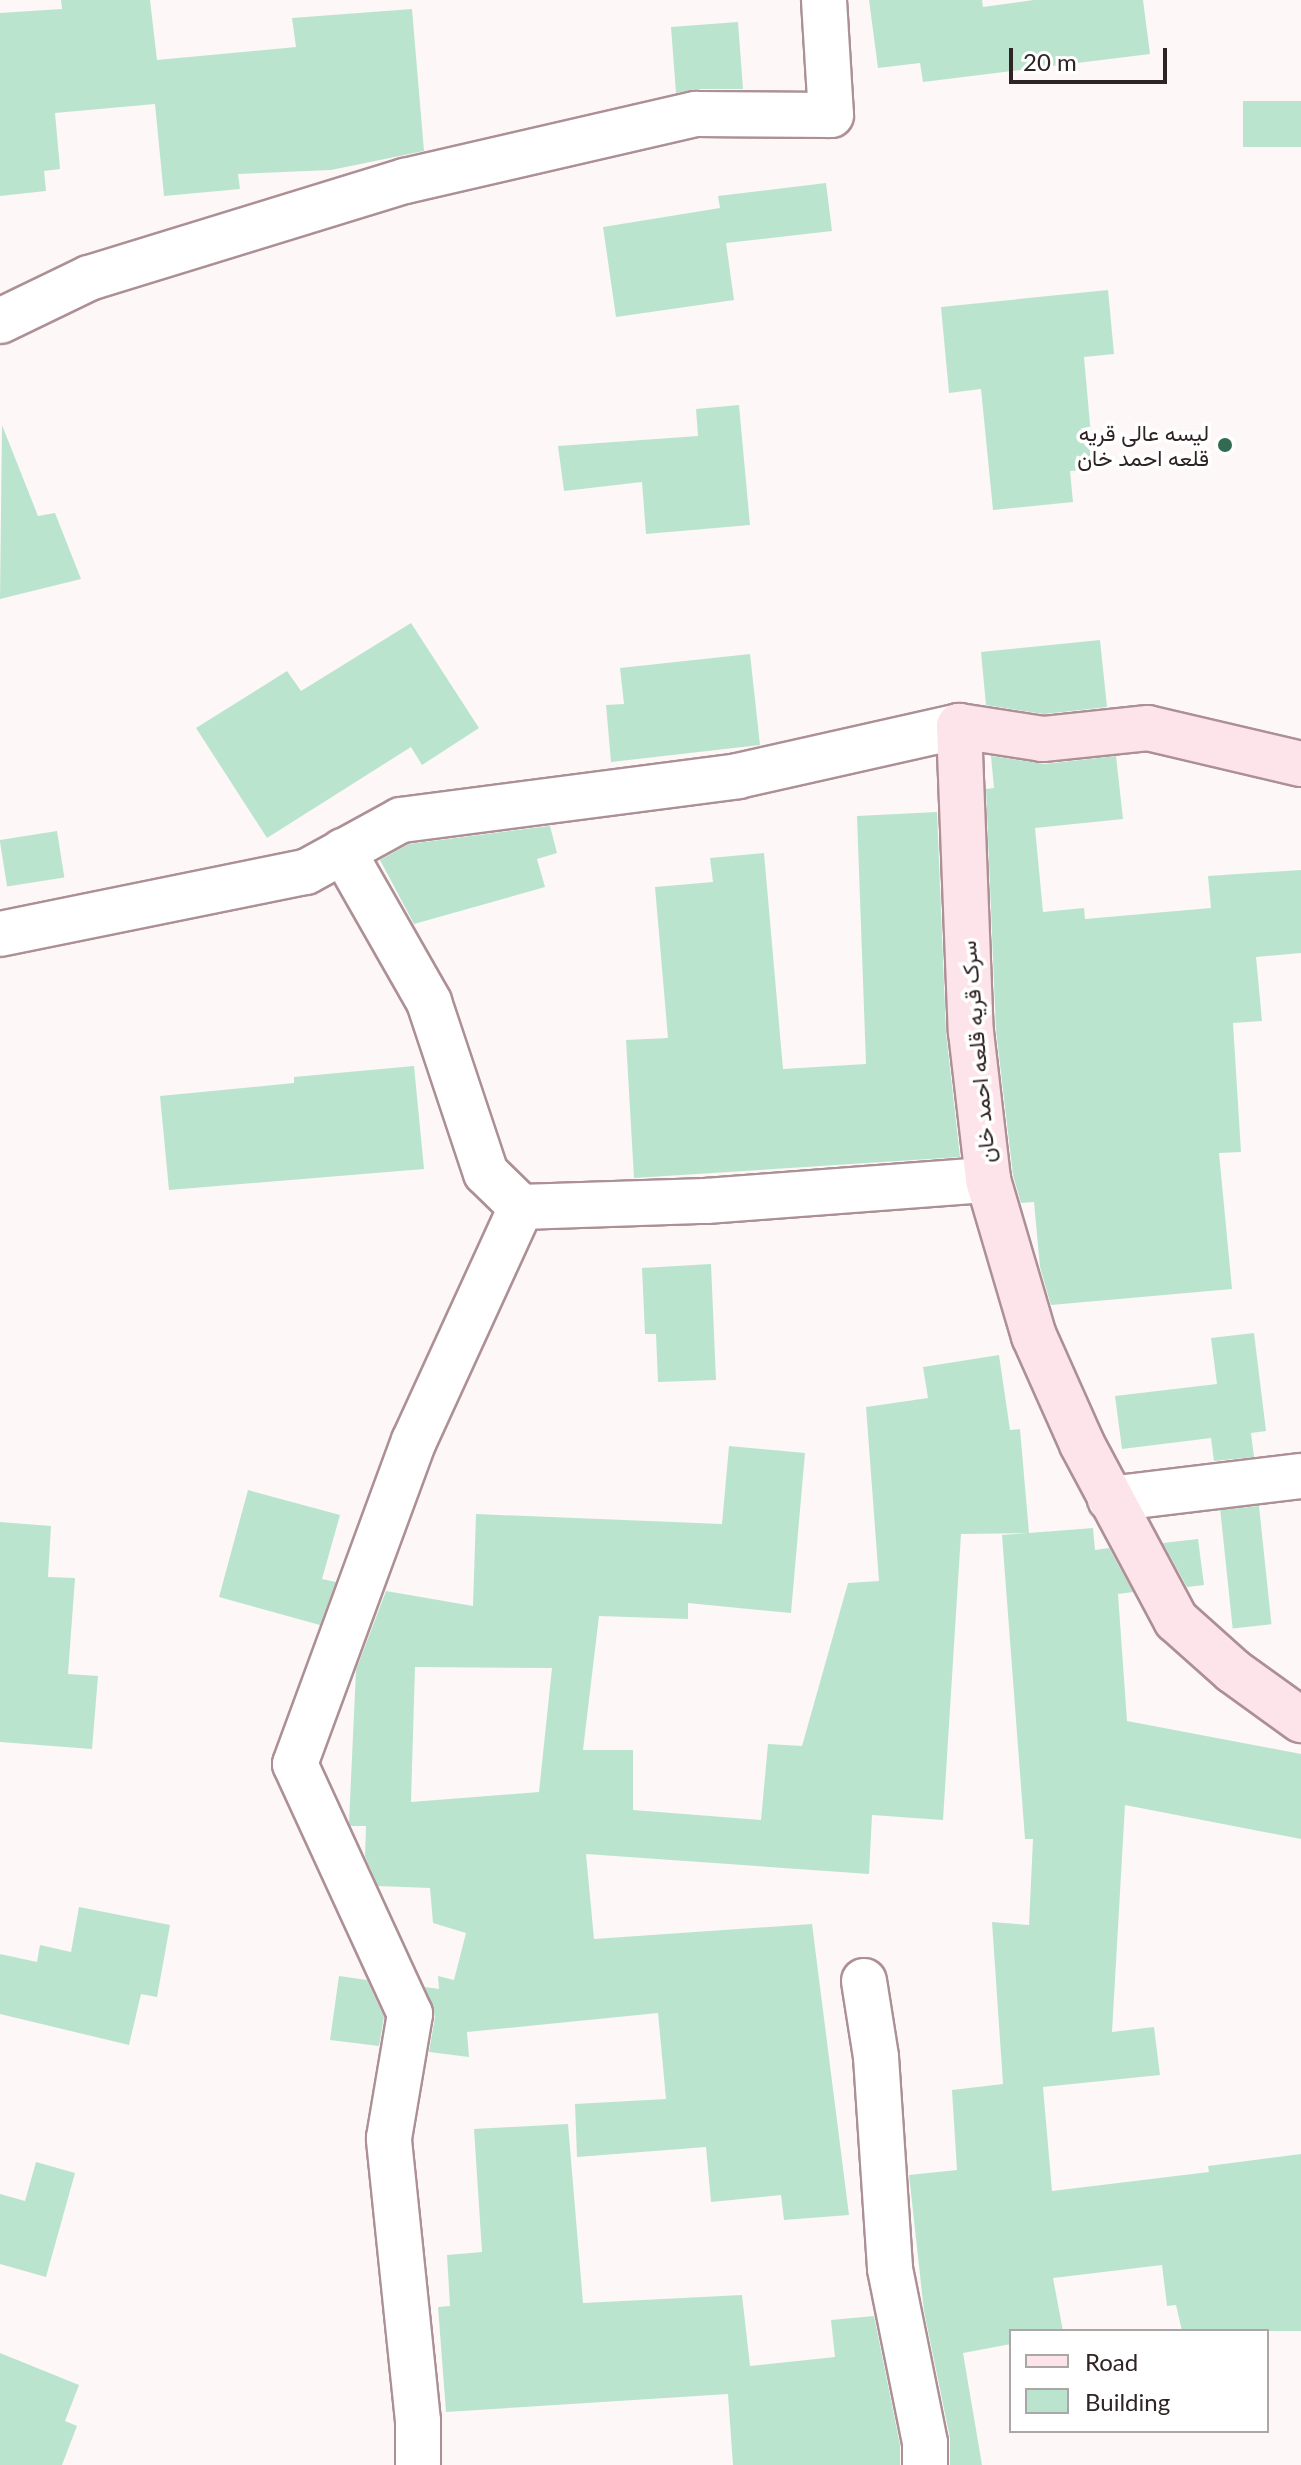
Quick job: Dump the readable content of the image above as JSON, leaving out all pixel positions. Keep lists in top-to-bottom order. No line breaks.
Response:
{"streets":{"street":["سرک قریه قلعه احمد خان"]},"places":["لیسه عالی قریه قلعه احمد خان"],"legend":["Road","Building"],"scale_bar":"20 m"}
